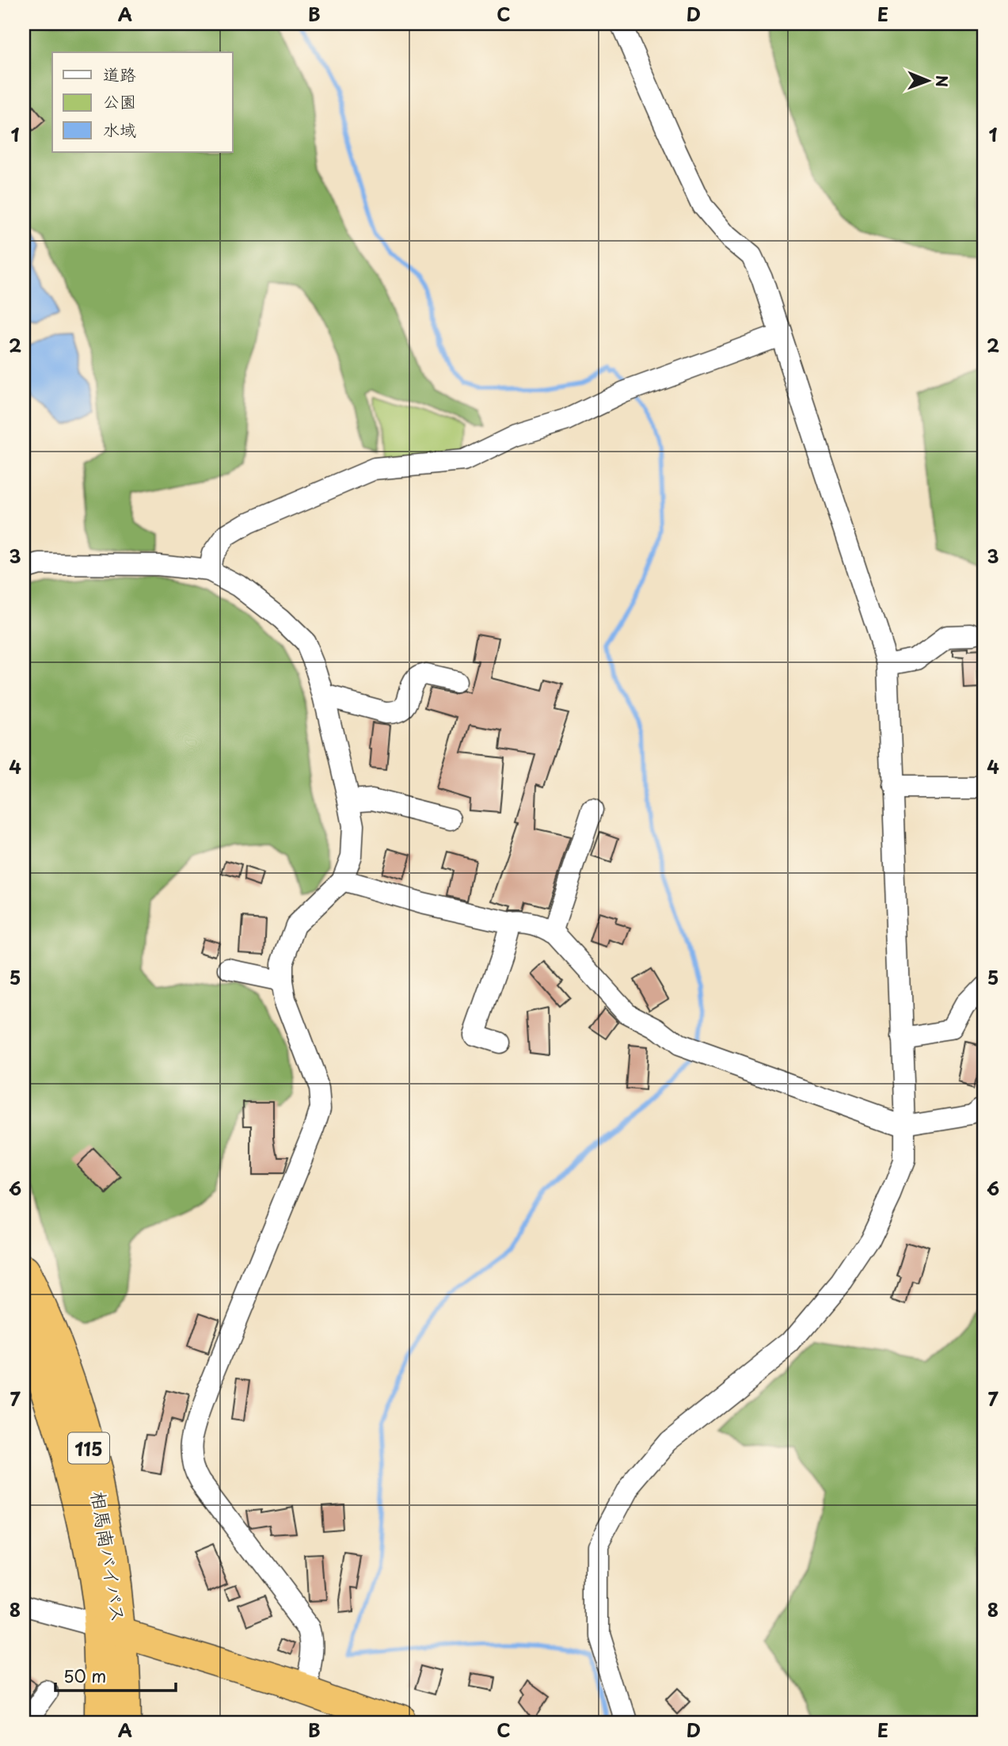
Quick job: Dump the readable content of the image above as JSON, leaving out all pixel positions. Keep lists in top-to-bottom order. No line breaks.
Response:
{"streets":{"highway":["115","相馬南バイパス"]},"legend":["道路","公園","水域"],"scale_bar":"50 m","north":"right","grid":{"columns":["A","B","C","D","E"],"rows":["1","2","3","4","5","6","7","8"]}}
